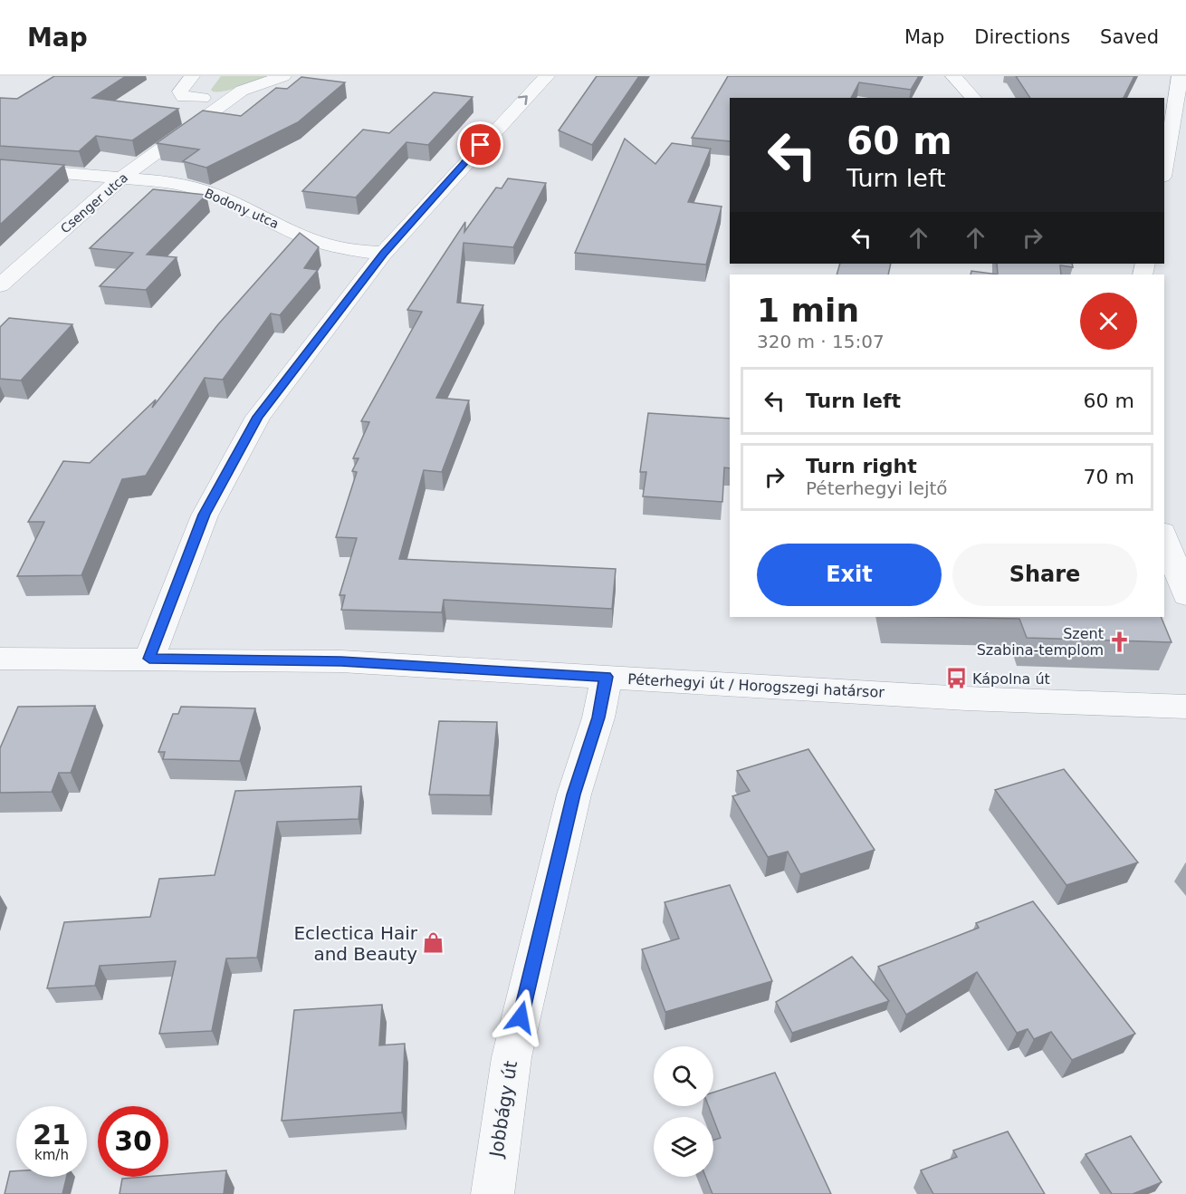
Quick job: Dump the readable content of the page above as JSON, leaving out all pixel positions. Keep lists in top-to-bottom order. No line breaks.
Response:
{"streets":{"street":["Csenger utca","Bodony utca","Péterhegyi út / Horogszegi határsor","Jobbágy út"]},"crossings":[["Csenger utca","Bodony utca"],["Péterhegyi út / Horogszegi határsor","Jobbágy út"]],"places":{"church":["Szent Szabina-templom"],"bus stop":["Kápolna út"],"shop":["Eclectica Hair and Beauty"]},"page":{"header":"Map","nav":["Map","Directions","Saved"],"turn":["60 m","Turn left"],"heading":["1 min","320 m · 15:07"],"list":[{"name":"Turn left","value":"60 m"},{"name":"Turn right","note":"Péterhegyi lejtő","value":"70 m"}],"buttons":["Exit","Share"],"speed":"21 km/h","limit":"30"}}
